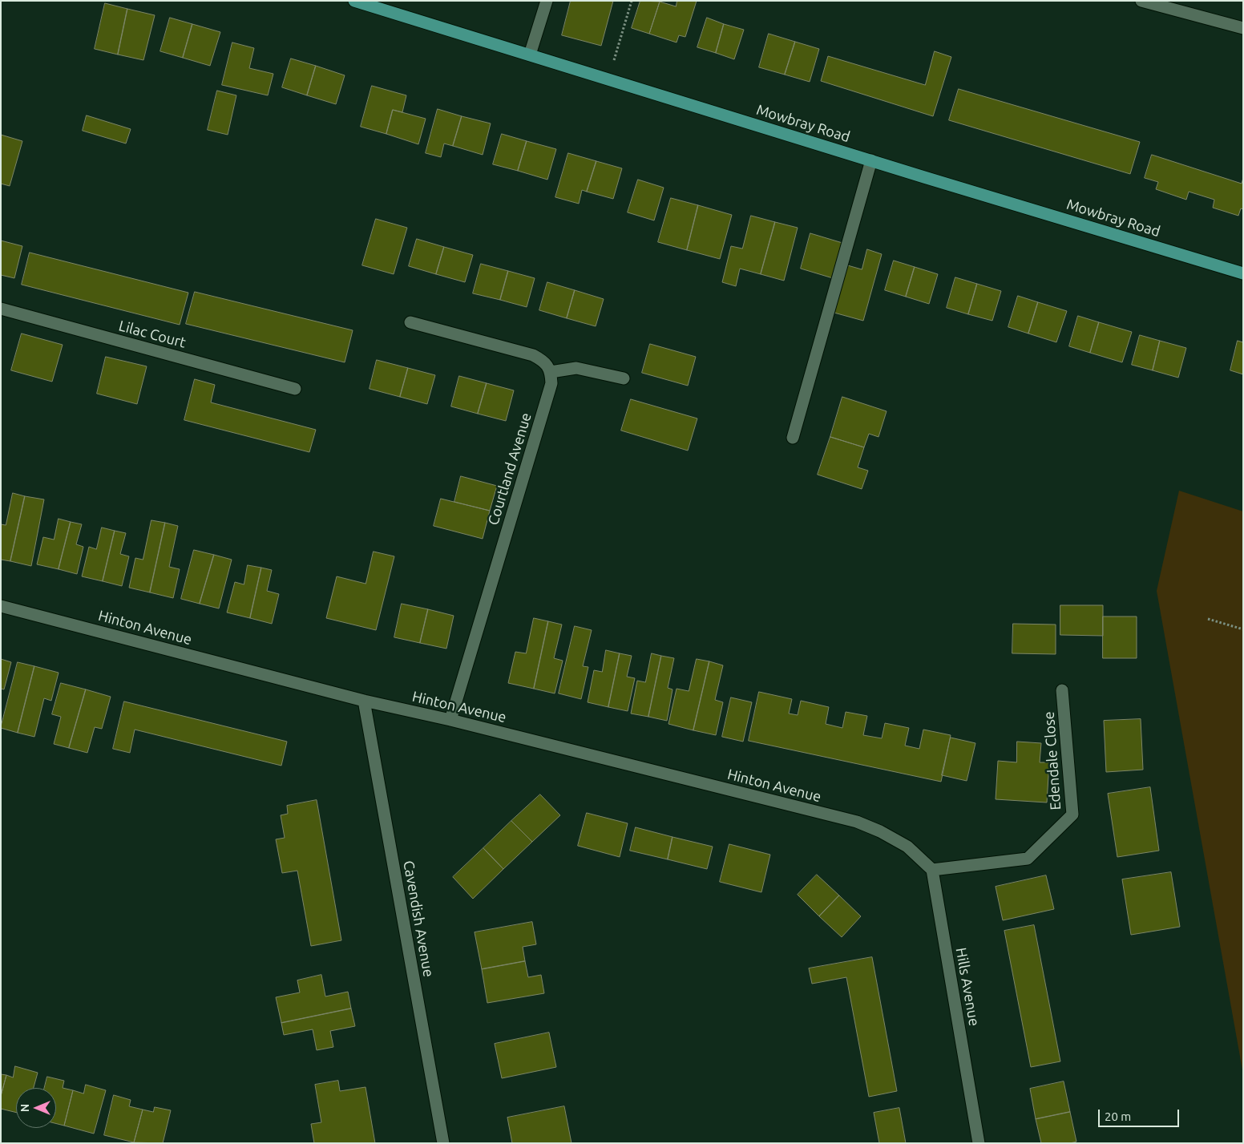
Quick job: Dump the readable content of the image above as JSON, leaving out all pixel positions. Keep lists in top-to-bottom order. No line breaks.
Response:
{"streets":{"main road":["Mowbray Road"],"street":["Lilac Court","Courtland Avenue","Hinton Avenue","Edendale Close","Cavendish Avenue","Hills Avenue"]},"crossings":[["Courtland Avenue","Hinton Avenue"],["Hinton Avenue","Edendale Close"],["Hinton Avenue","Cavendish Avenue"],["Hinton Avenue","Hills Avenue"],["Edendale Close","Hills Avenue"]],"scale_bar":"20 m","north":"left"}
